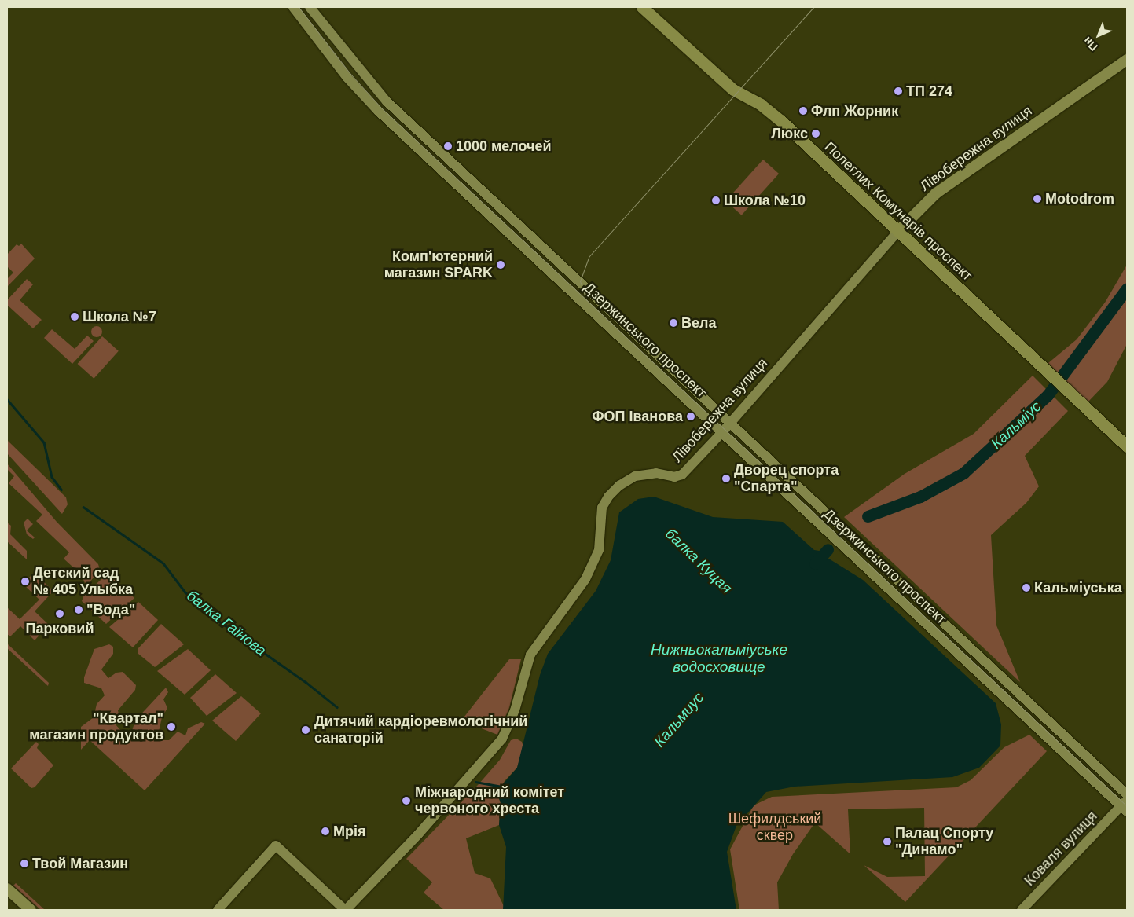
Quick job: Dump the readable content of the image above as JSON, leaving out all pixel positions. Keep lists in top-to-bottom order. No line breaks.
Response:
{"streets":{"main road":["Лівобережна вулиця","Полеглих Комунарів проспект"],"street":["Дзержинського проспект","Коваля вулиця"]},"crossings":[["Лівобережна вулиця","Полеглих Комунарів проспект"],["Лівобережна вулиця","Дзержинського проспект"],["Дзержинського проспект","Коваля вулиця"]],"water":["Кальміус","балка Куцая","балка Гаїнова","Нижньокальміуське водосховище","Кальмиус"],"parks":["Шефилдський сквер"],"places":["ТП 274","Флп Жорник","Люкс","1000 мелочей","Motodrom","Школа №10","Комп'ютерний магазин SPARK","Школа №7","Вела","ФОП Іванова","Дворец спорта \"Спарта\"","Детский сад № 405 Улыбка","Кальміуська","\"Вода\"","Парковий","\"Квартал\" магазин продуктов","Дитячий кардіоревмологічний санаторій","Міжнародний комітет червоного хреста","Мрія","Палац Спорту \"Динамо\"","Твой Магазин"],"north":"bottom left"}
